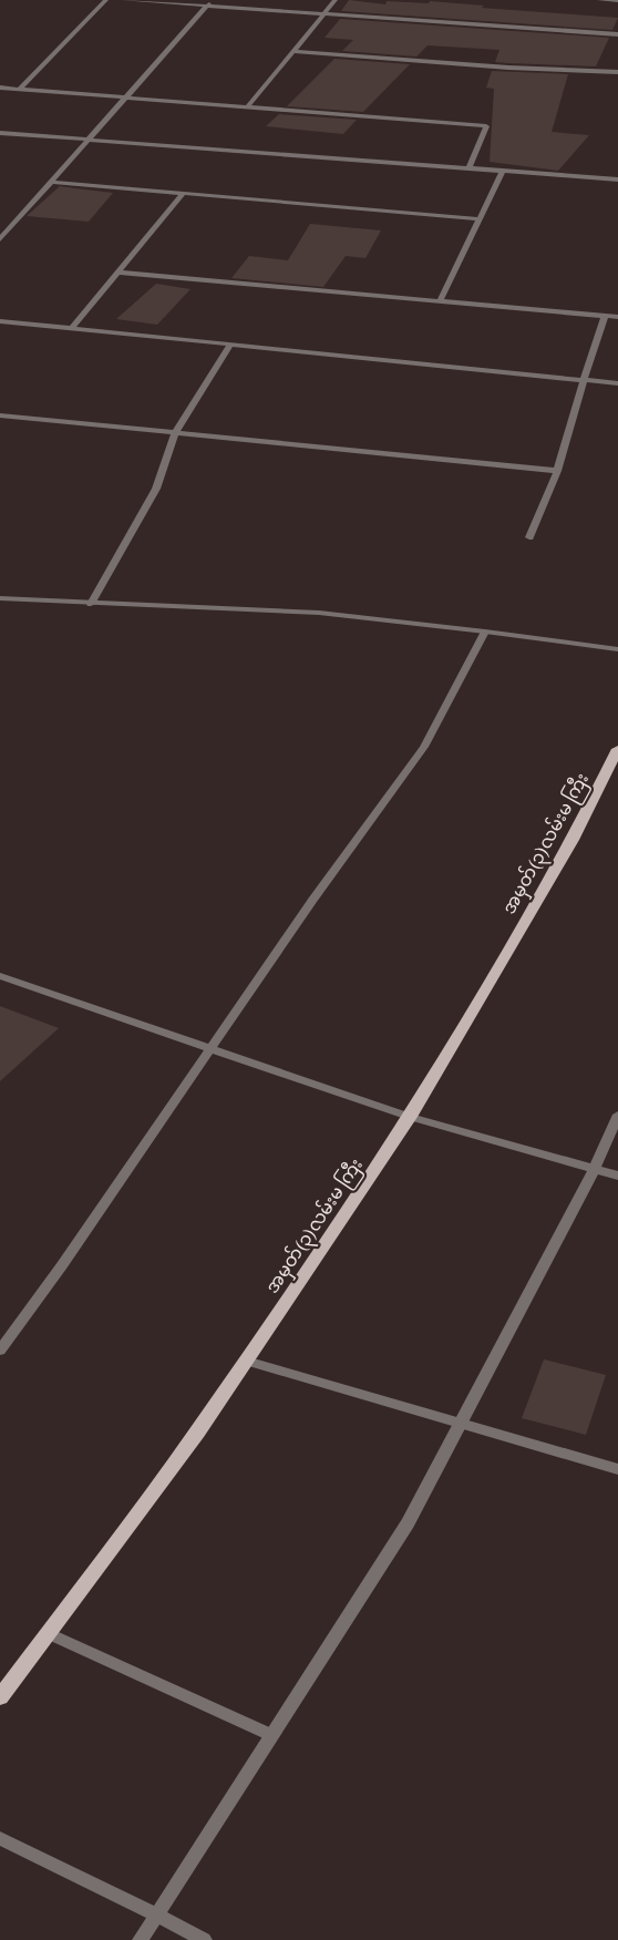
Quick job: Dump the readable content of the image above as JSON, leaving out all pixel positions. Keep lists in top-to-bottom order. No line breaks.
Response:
{"streets":{"main road":["အမှတ်(၃)လမ်းမ ကြီး"]}}
